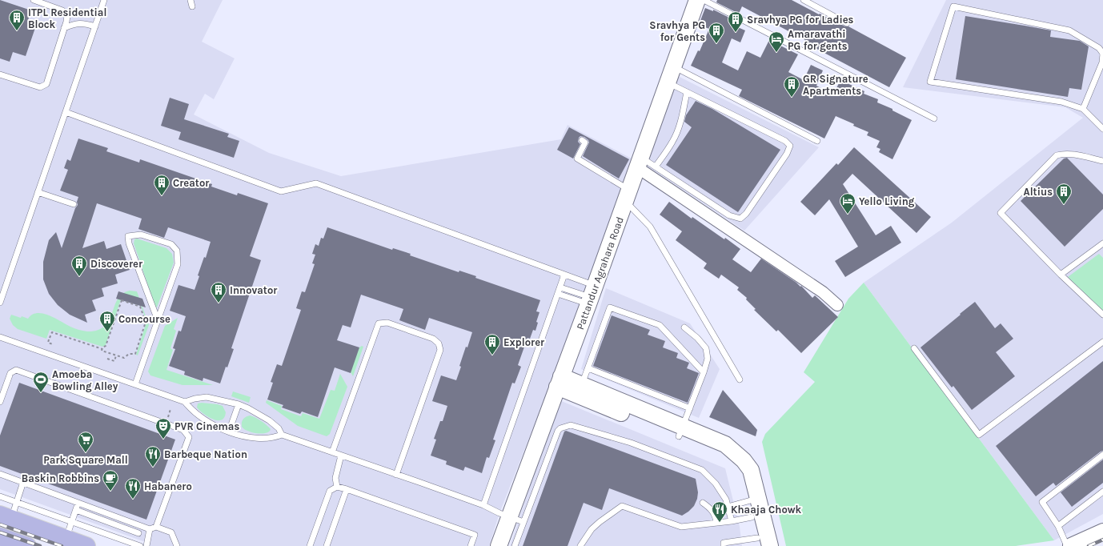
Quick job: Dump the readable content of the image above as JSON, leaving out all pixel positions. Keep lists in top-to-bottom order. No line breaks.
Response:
{"streets":{"street":["Pattandur Agrahara Road"]},"places":{"building":["ITPL Residential Block","Sravhya PG for Ladies","Sravhya PG for Gents","GR Signature Apartments","Creator","Altius","Discoverer","Innovator","Concourse","Explorer"],"hotel":["Amaravathi PG for gents","Yello Living"],"sports":["Amoeba Bowling Alley"],"theatre":["PVR Cinemas"],"supermarket":["Park Square Mall"],"restaurant":["Barbeque Nation","Habanero","Khaaja Chowk"],"cafe":["Baskin Robbins"]}}
